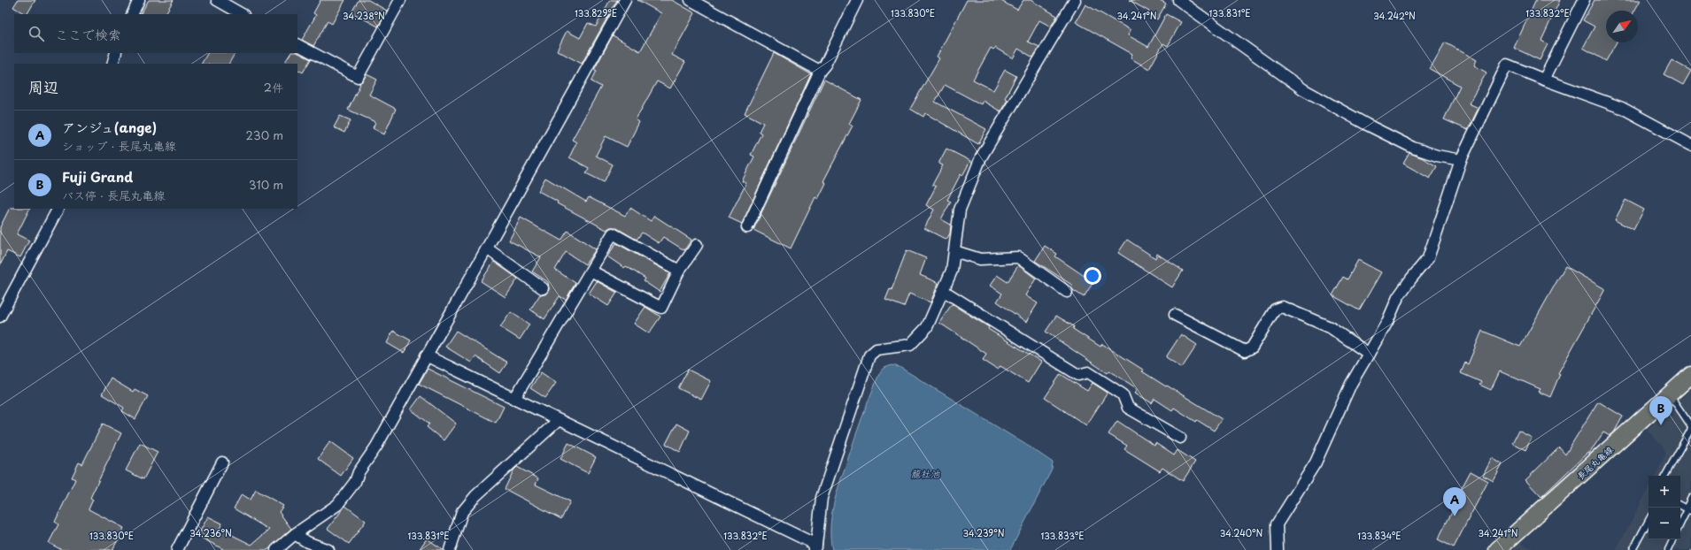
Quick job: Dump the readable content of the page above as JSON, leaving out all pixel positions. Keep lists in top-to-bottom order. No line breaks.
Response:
{"streets":{"main road":["長尾丸亀線"]},"water":["龍社池"],"north":"top right","page":{"search":"ここで検索","heading":["周辺","2件"],"list":[{"mark":"A","name":"アンジュ(ange)","note":"ショップ · 長尾丸亀線","value":"230 m"},{"mark":"B","name":"Fuji Grand","note":"バス停 · 長尾丸亀線","value":"310 m"}],"pins":["B","A"],"map_buttons":["+","−"]},"coordinates":["133.831°E","133.829°E","133.830°E","133.832°E","34.238°N","34.241°N","34.242°N","34.236°N","34.239°N","34.240°N","133.833°E","133.834°E"]}
